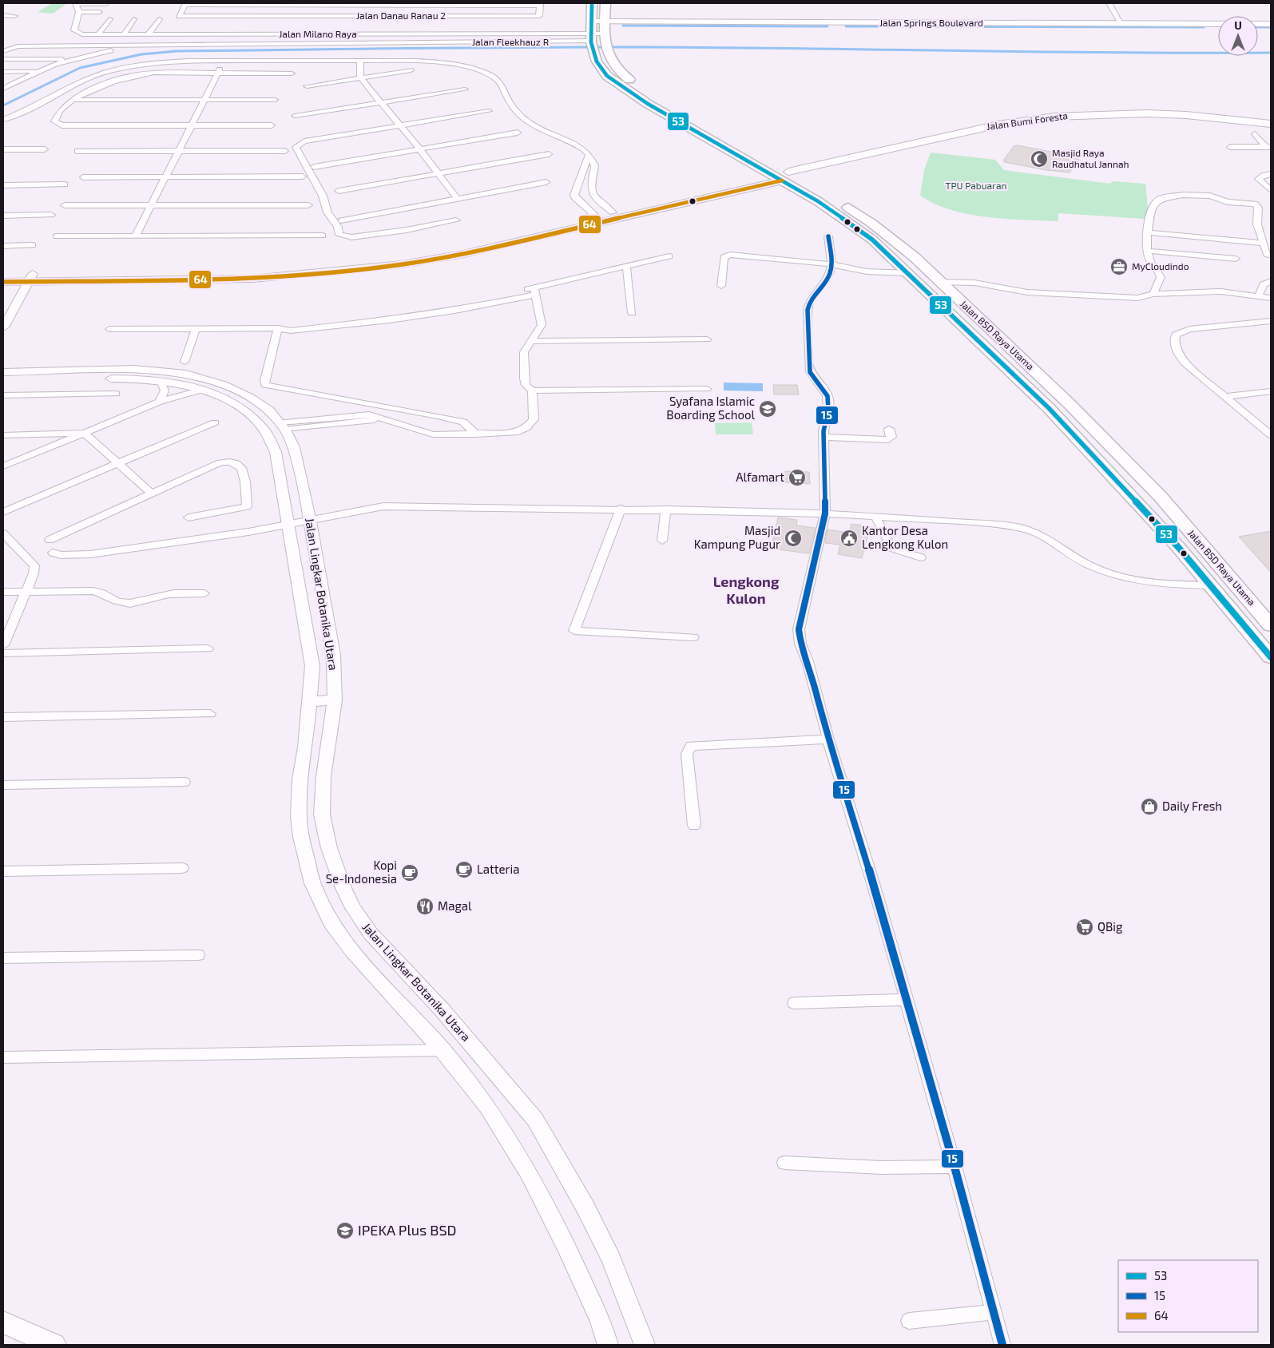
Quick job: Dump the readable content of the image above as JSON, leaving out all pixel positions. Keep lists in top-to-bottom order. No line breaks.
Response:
{"streets":{"main road":["Jalan Springs Boulevard","Jalan Bumi Foresta","Jalan BSD Raya Utama"],"street":["Jalan Danau Ranau 2","Jalan Milano Raya","Jalan Fleekhauz R","Jalan Lingkar Botanika Utara"]},"crossings":[["Jalan Springs Boulevard","Jalan Milano Raya"],["Jalan Springs Boulevard","Jalan Fleekhauz R"],["Jalan Springs Boulevard","Jalan BSD Raya Utama"],["Jalan Milano Raya","Jalan Fleekhauz R"],["Jalan Milano Raya","Jalan BSD Raya Utama"],["Jalan Fleekhauz R","Jalan BSD Raya Utama"],["Jalan Bumi Foresta","Jalan BSD Raya Utama"]],"districts":["Lengkong Kulon"],"parks":["TPU Pabuaran"],"places":{"mosque":["Masjid Raya Raudhatul Jannah","Masjid Kampung Pugur"],"office":["MyCloudindo"],"school or university":["Syafana Islamic Boarding School","IPEKA Plus BSD"],"supermarket":["Alfamart","QBig"],"public building":["Kantor Desa Lengkong Kulon"],"shop":["Daily Fresh"],"cafe":["Latteria","Kopi Se-Indonesia"],"restaurant":["Magal"]},"lines":["transit line 53","transit line 64","transit line 15"],"legend":["53","15","64"],"north":"top"}
